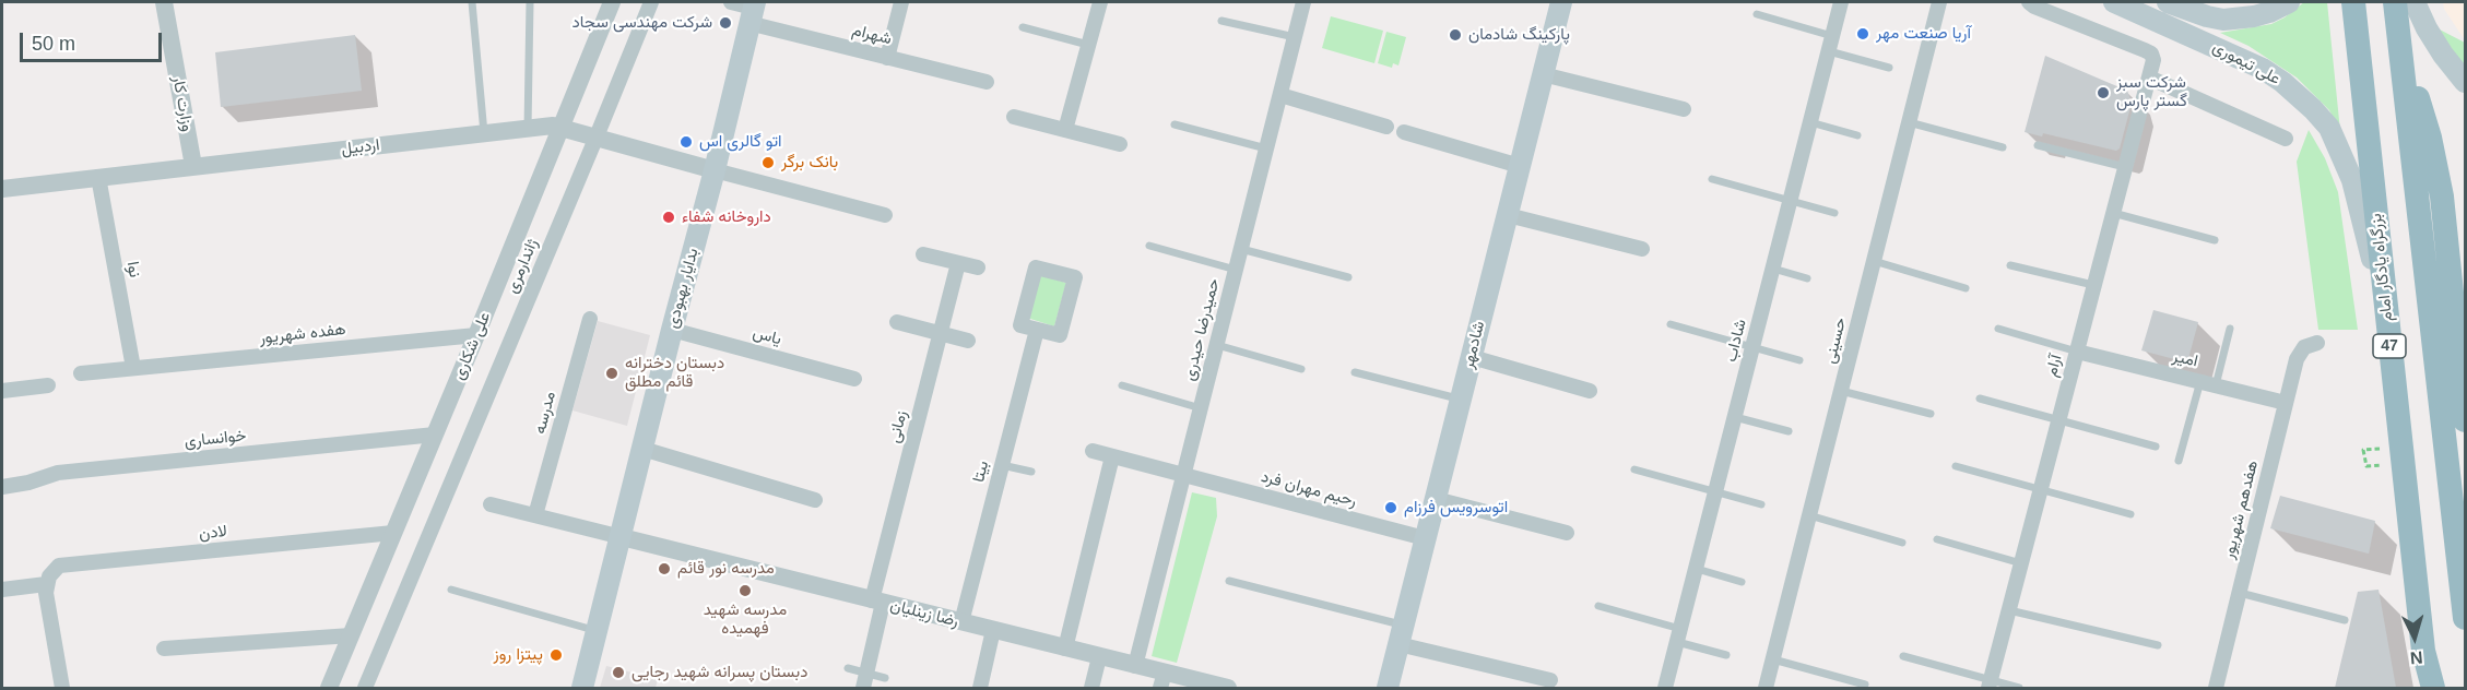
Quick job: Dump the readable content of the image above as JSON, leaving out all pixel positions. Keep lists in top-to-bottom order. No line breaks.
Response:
{"streets":{"highway":["بزرگراه یادگار امام","47"],"main road":["علی تیموری","بدایار بهبودی","شادمهر"],"street":["شهرام","وزارت کار","اردبیل","ژاندارمری","نوا","حمیدرضا حیدری","هفده شهریور","یاس","شاداب","حسینی","علی شکاری","امیر","آرام","مدرسه","زمانی","خوانساری","بیتا","رحیم مهران فرد","هفدهم شهریور","لادن","رضا زینلیان"]},"crossings":[["شهرام","بدایار بهبودی"],["علی تیموری","بزرگراه یادگار امام"],["وزارت کار","اردبیل"],["اردبیل","ژاندارمری"],["اردبیل","نوا"],["اردبیل","بدایار بهبودی"],["اردبیل","علی شکاری"],["نوا","هفده شهریور"],["بدایار بهبودی","یاس"],["بدایار بهبودی","رضا زینلیان"],["حمیدرضا حیدری","رحیم مهران فرد"],["حمیدرضا حیدری","رضا زینلیان"],["هفده شهریور","علی شکاری"],["شادمهر","رحیم مهران فرد"],["علی شکاری","خوانساری"],["علی شکاری","لادن"],["امیر","آرام"],["امیر","هفدهم شهریور"],["زمانی","رضا زینلیان"],["بیتا","رضا زینلیان"]],"places":["شرکت مهندسی سجاد","آریا صنعت مهر","پارکینگ شادمان","شرکت سبز گستر پارس","اتو گالری اس","بانک برگر","داروخانه شفاء","دبستان دخترانه قائم مطلق","اتوسرویس فرزام","مدرسه نور قائم","مدرسه شهید فهمیده","پیتزا روز","دبستان پسرانه شهید رجایی"],"scale_bar":"50 m","north":"bottom"}
